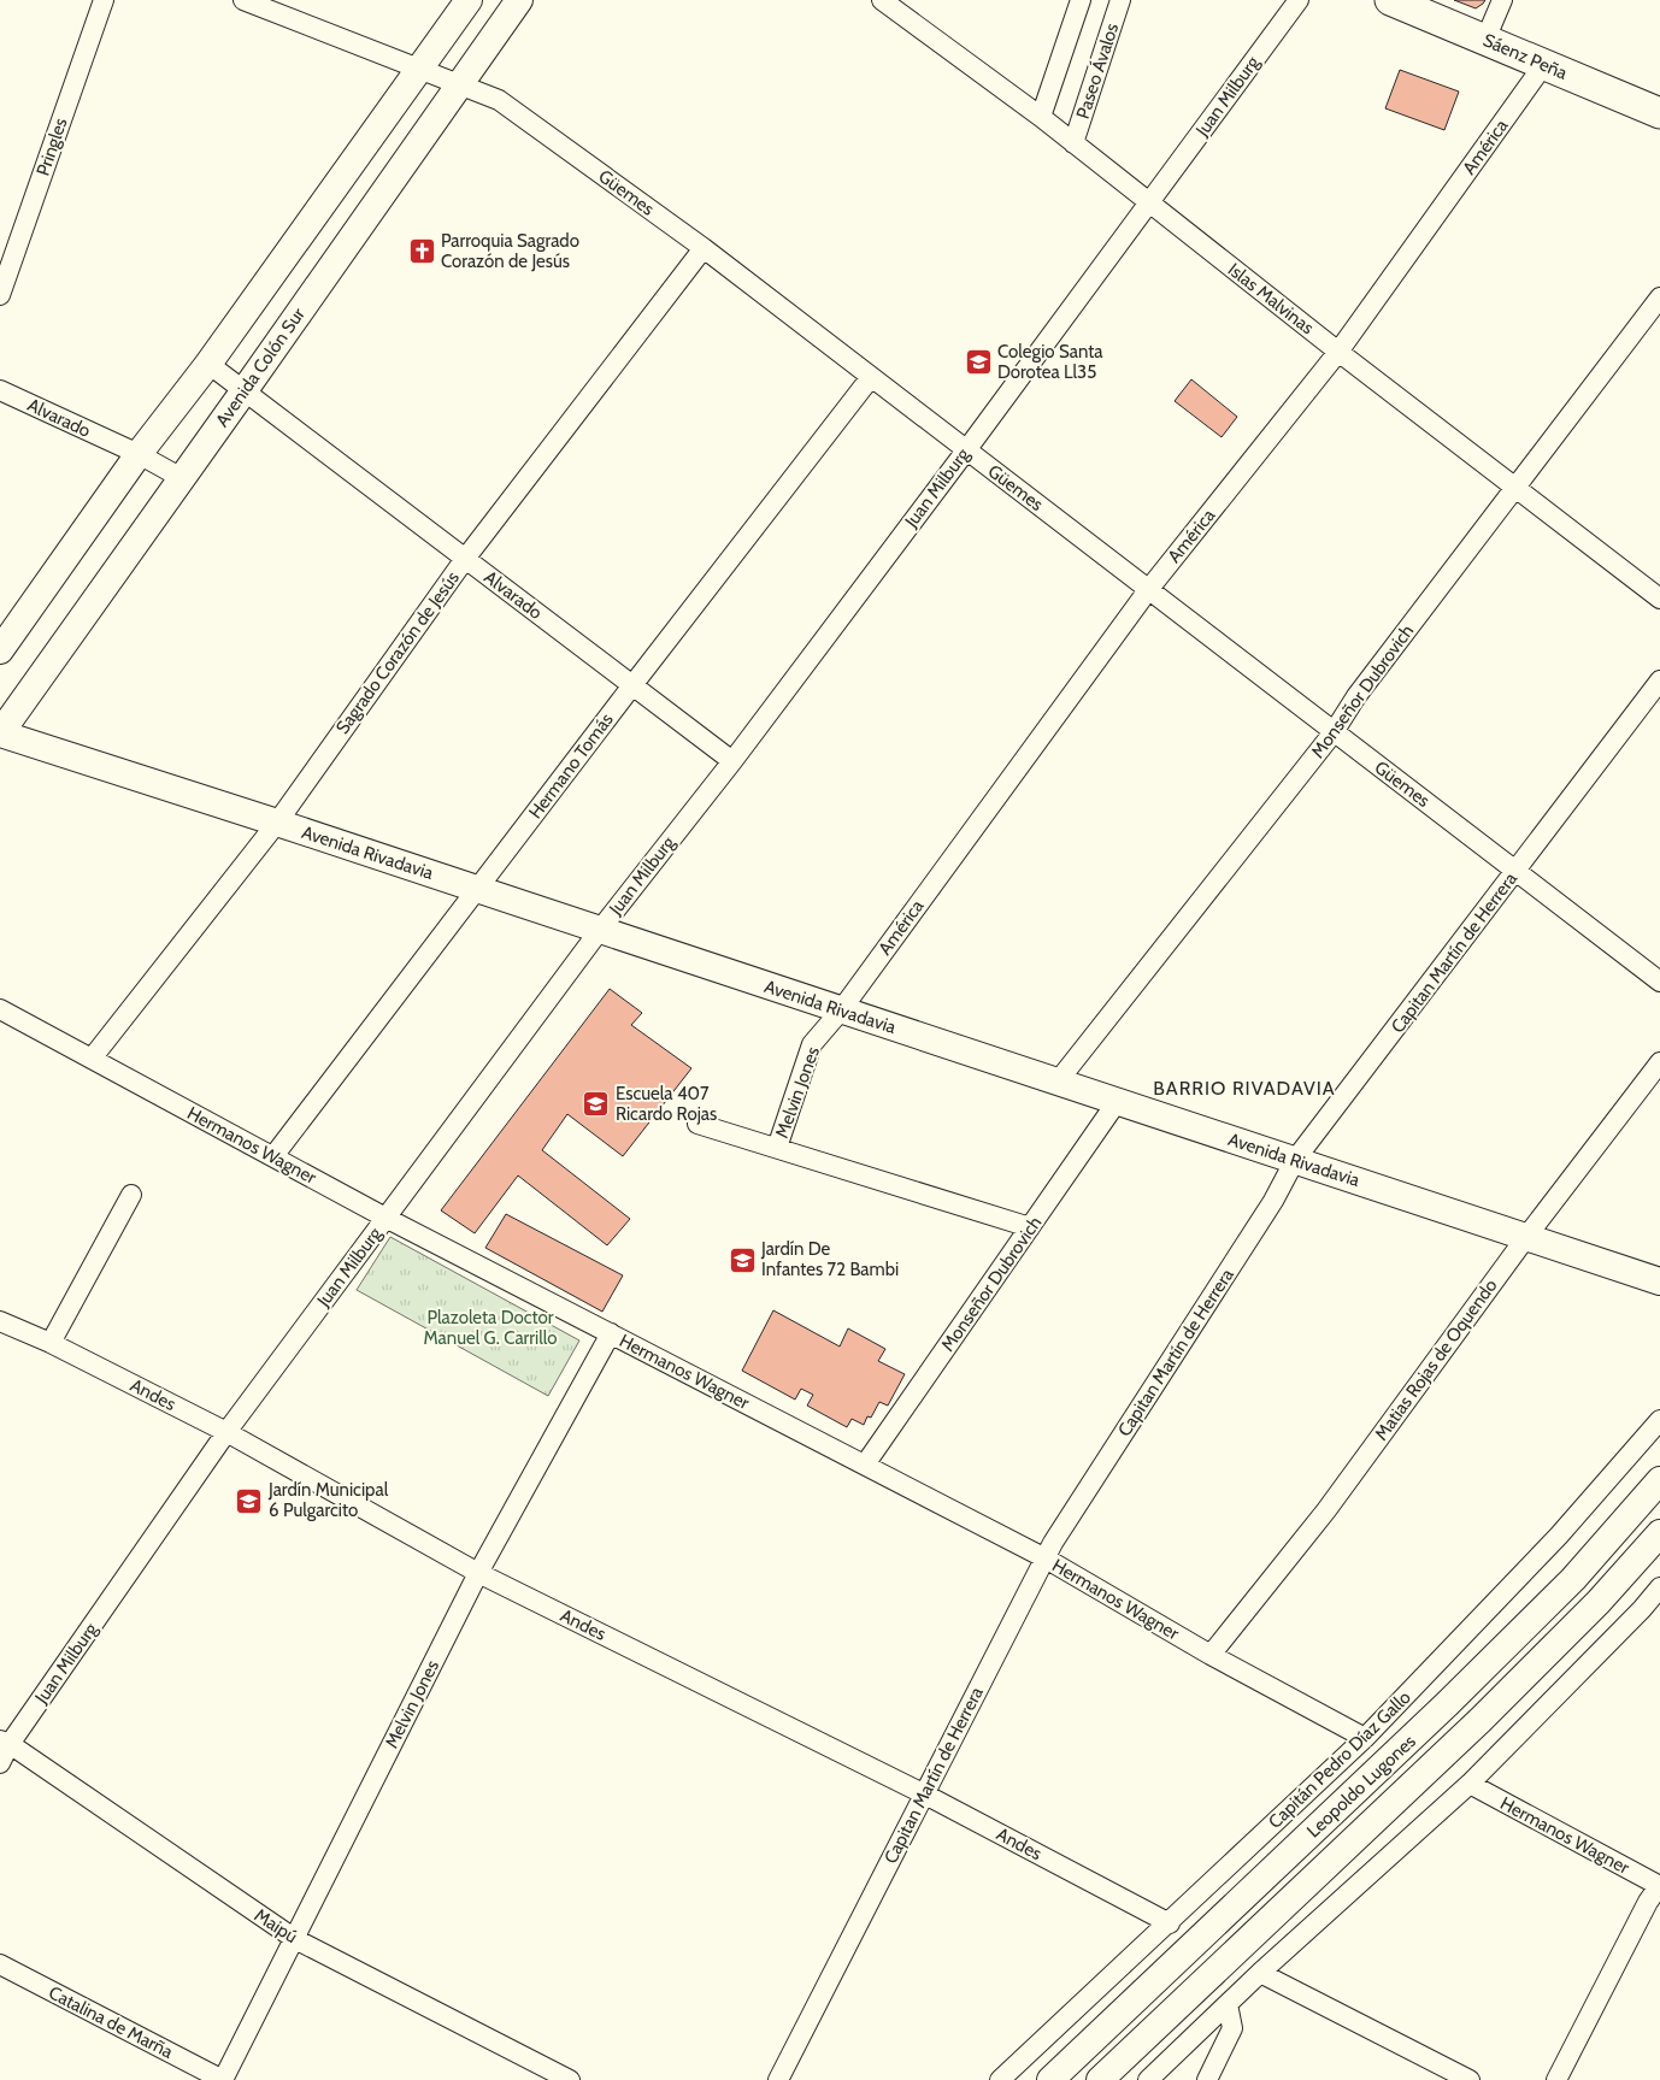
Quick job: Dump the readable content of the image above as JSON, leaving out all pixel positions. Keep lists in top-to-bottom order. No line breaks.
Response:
{"streets":{"main road":["Sáenz Peña","Avenida Colón Sur","Avenida Rivadavia","Leopoldo Lugones"],"street":["Paseo Ávalos","Juan Milburg","Pringles","América","Güemes","Islas Malvinas","Alvarado","Sagrado Corazón de Jesús","Monseñor Dubrovich","Hermano Tomás","Capitan Martín de Herrera","Melvin Jones","Hermanos Wagner","Matias Rojas de Oquendo","Andes","Capitán Pedro Díaz Gallo","Maipú","Catalina de Marña"]},"crossings":[["Sáenz Peña","América"],["Paseo Ávalos","Islas Malvinas"],["Juan Milburg","Güemes"],["Juan Milburg","Islas Malvinas"],["Juan Milburg","Alvarado"],["Juan Milburg","Avenida Rivadavia"],["Juan Milburg","Hermanos Wagner"],["Juan Milburg","Andes"],["Juan Milburg","Maipú"],["América","Güemes"],["América","Islas Malvinas"],["América","Avenida Rivadavia"],["América","Melvin Jones"],["Güemes","Avenida Colón Sur"],["Güemes","Sagrado Corazón de Jesús"],["Güemes","Monseñor Dubrovich"],["Güemes","Hermano Tomás"],["Güemes","Capitan Martín de Herrera"],["Islas Malvinas","Monseñor Dubrovich"],["Avenida Colón Sur","Alvarado"],["Avenida Colón Sur","Avenida Rivadavia"],["Alvarado","Sagrado Corazón de Jesús"],["Alvarado","Hermano Tomás"],["Sagrado Corazón de Jesús","Avenida Rivadavia"],["Sagrado Corazón de Jesús","Hermanos Wagner"],["Monseñor Dubrovich","Avenida Rivadavia"],["Monseñor Dubrovich","Hermanos Wagner"],["Hermano Tomás","Avenida Rivadavia"],["Hermano Tomás","Hermanos Wagner"],["Avenida Rivadavia","Capitan Martín de Herrera"],["Avenida Rivadavia","Melvin Jones"],["Avenida Rivadavia","Matias Rojas de Oquendo"],["Capitan Martín de Herrera","Hermanos Wagner"],["Capitan Martín de Herrera","Andes"],["Melvin Jones","Hermanos Wagner"],["Melvin Jones","Andes"],["Melvin Jones","Maipú"],["Melvin Jones","Catalina de Marña"],["Hermanos Wagner","Matias Rojas de Oquendo"],["Hermanos Wagner","Capitán Pedro Díaz Gallo"],["Andes","Capitán Pedro Díaz Gallo"]],"districts":["BARRIO RIVADAVIA"],"parks":["Plazoleta Doctor Manuel G. Carrillo"],"places":{"church":["Parroquia Sagrado Corazón de Jesús"],"school or university":["Colegio Santa Dorotea Ll35","Escuela 407 Ricardo Rojas","Jardín De Infantes 72 Bambi","Jardín Municipal 6 Pulgarcito"]}}
